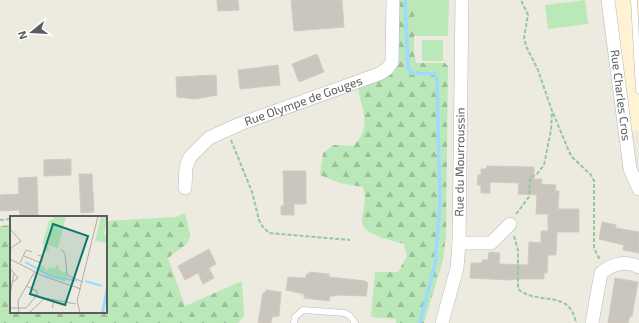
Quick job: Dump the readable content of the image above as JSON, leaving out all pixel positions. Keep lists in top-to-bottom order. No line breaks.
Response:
{"streets":{"street":["Rue Charles Cros","Rue Olympe de Gouges","Rue du Mourroussin"]},"north":"left"}
